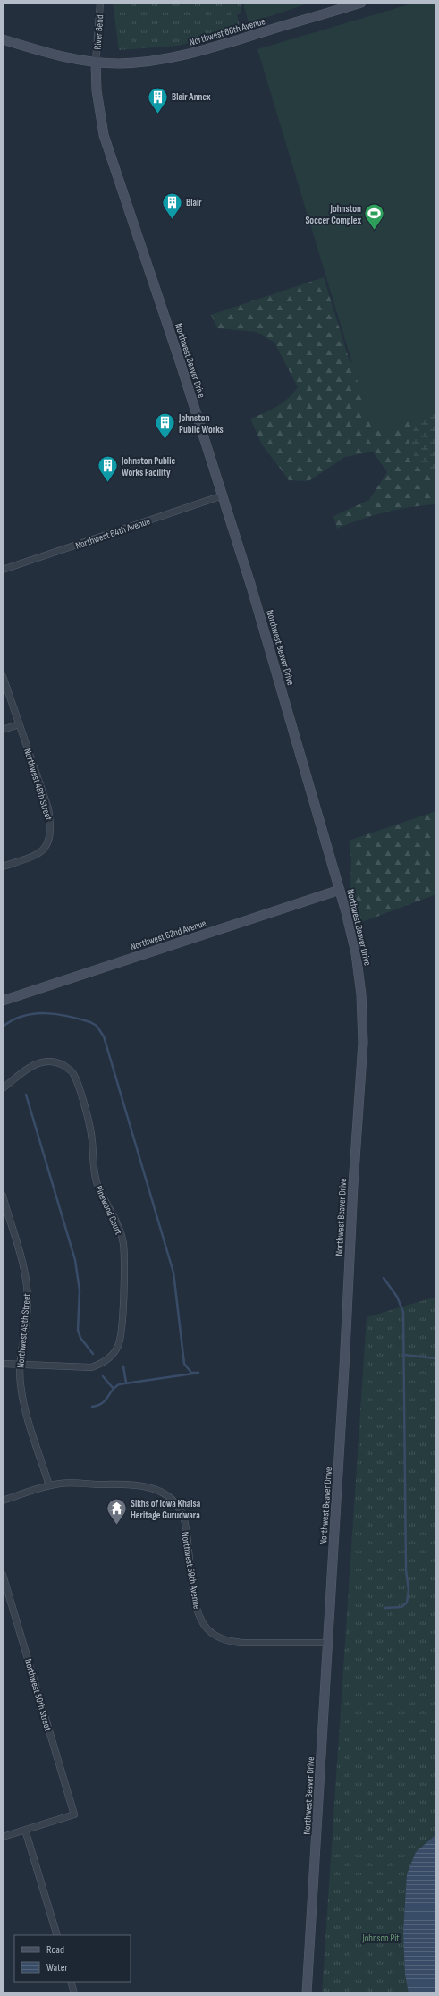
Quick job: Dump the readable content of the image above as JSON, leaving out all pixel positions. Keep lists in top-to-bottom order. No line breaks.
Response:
{"streets":{"main road":["Northwest 66th Avenue","Northwest Beaver Drive","Northwest 62nd Avenue"],"street":["River Bend","Northwest 64th Avenue","Northwest 48th Street","Pinewood Court","Northwest 49th Street","Northwest 59th Avenue","Northwest 50th Street"]},"crossings":[["Northwest 66th Avenue","River Bend"],["Northwest 66th Avenue","Northwest Beaver Drive"],["River Bend","Northwest Beaver Drive"],["Northwest Beaver Drive","Northwest 64th Avenue"],["Northwest Beaver Drive","Northwest 62nd Avenue"],["Northwest Beaver Drive","Northwest 59th Avenue"],["Pinewood Court","Northwest 49th Street"],["Northwest 49th Street","Northwest 59th Avenue"]],"parks":["Johnson Pit"],"places":{"building":["Blair Annex","Blair","Johnston Public Works","Johnston Public Works Facility"],"sports":["Johnston Soccer Complex"],"temple":["Sikhs of Iowa Khalsa Heritage Gurudwara"]},"legend":["Road","Water"]}
